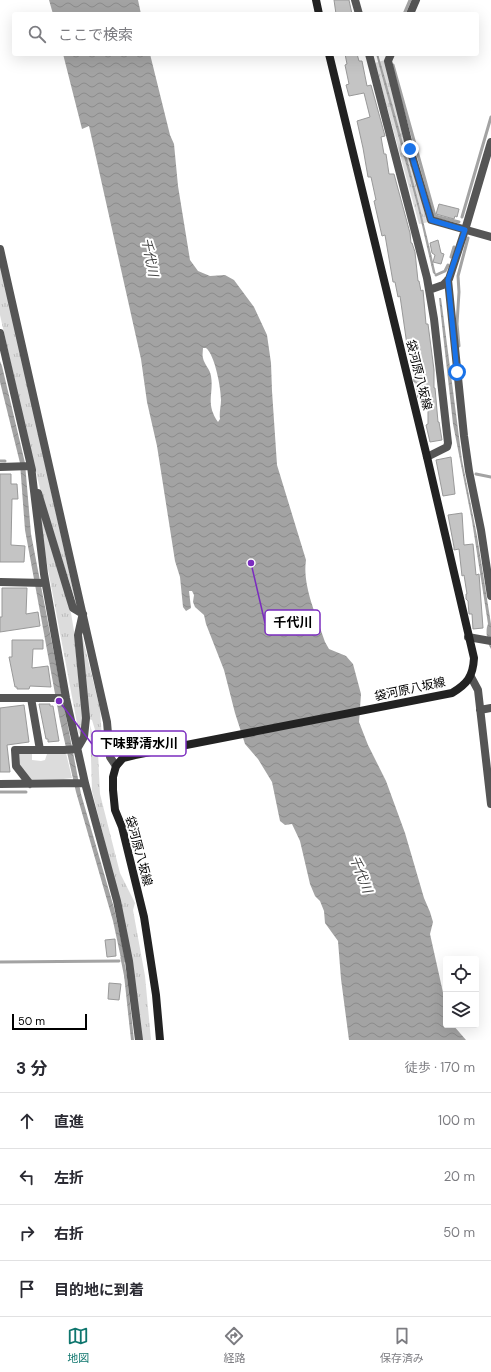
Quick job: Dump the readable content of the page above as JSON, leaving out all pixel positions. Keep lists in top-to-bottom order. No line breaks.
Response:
{"streets":{"main road":["袋河原八坂線"]},"water":["千代川"],"places":["千代川","下味野清水川"],"scale_bar":"50 m","page":{"search":"ここで検索","scale":"50 m","heading":["3 分","徒歩 · 170 m"],"list":[["直進","100 m"],["左折","20 m"],["右折","50 m"],"目的地に到着"],"nav":["地図","経路","保存済み"]}}
